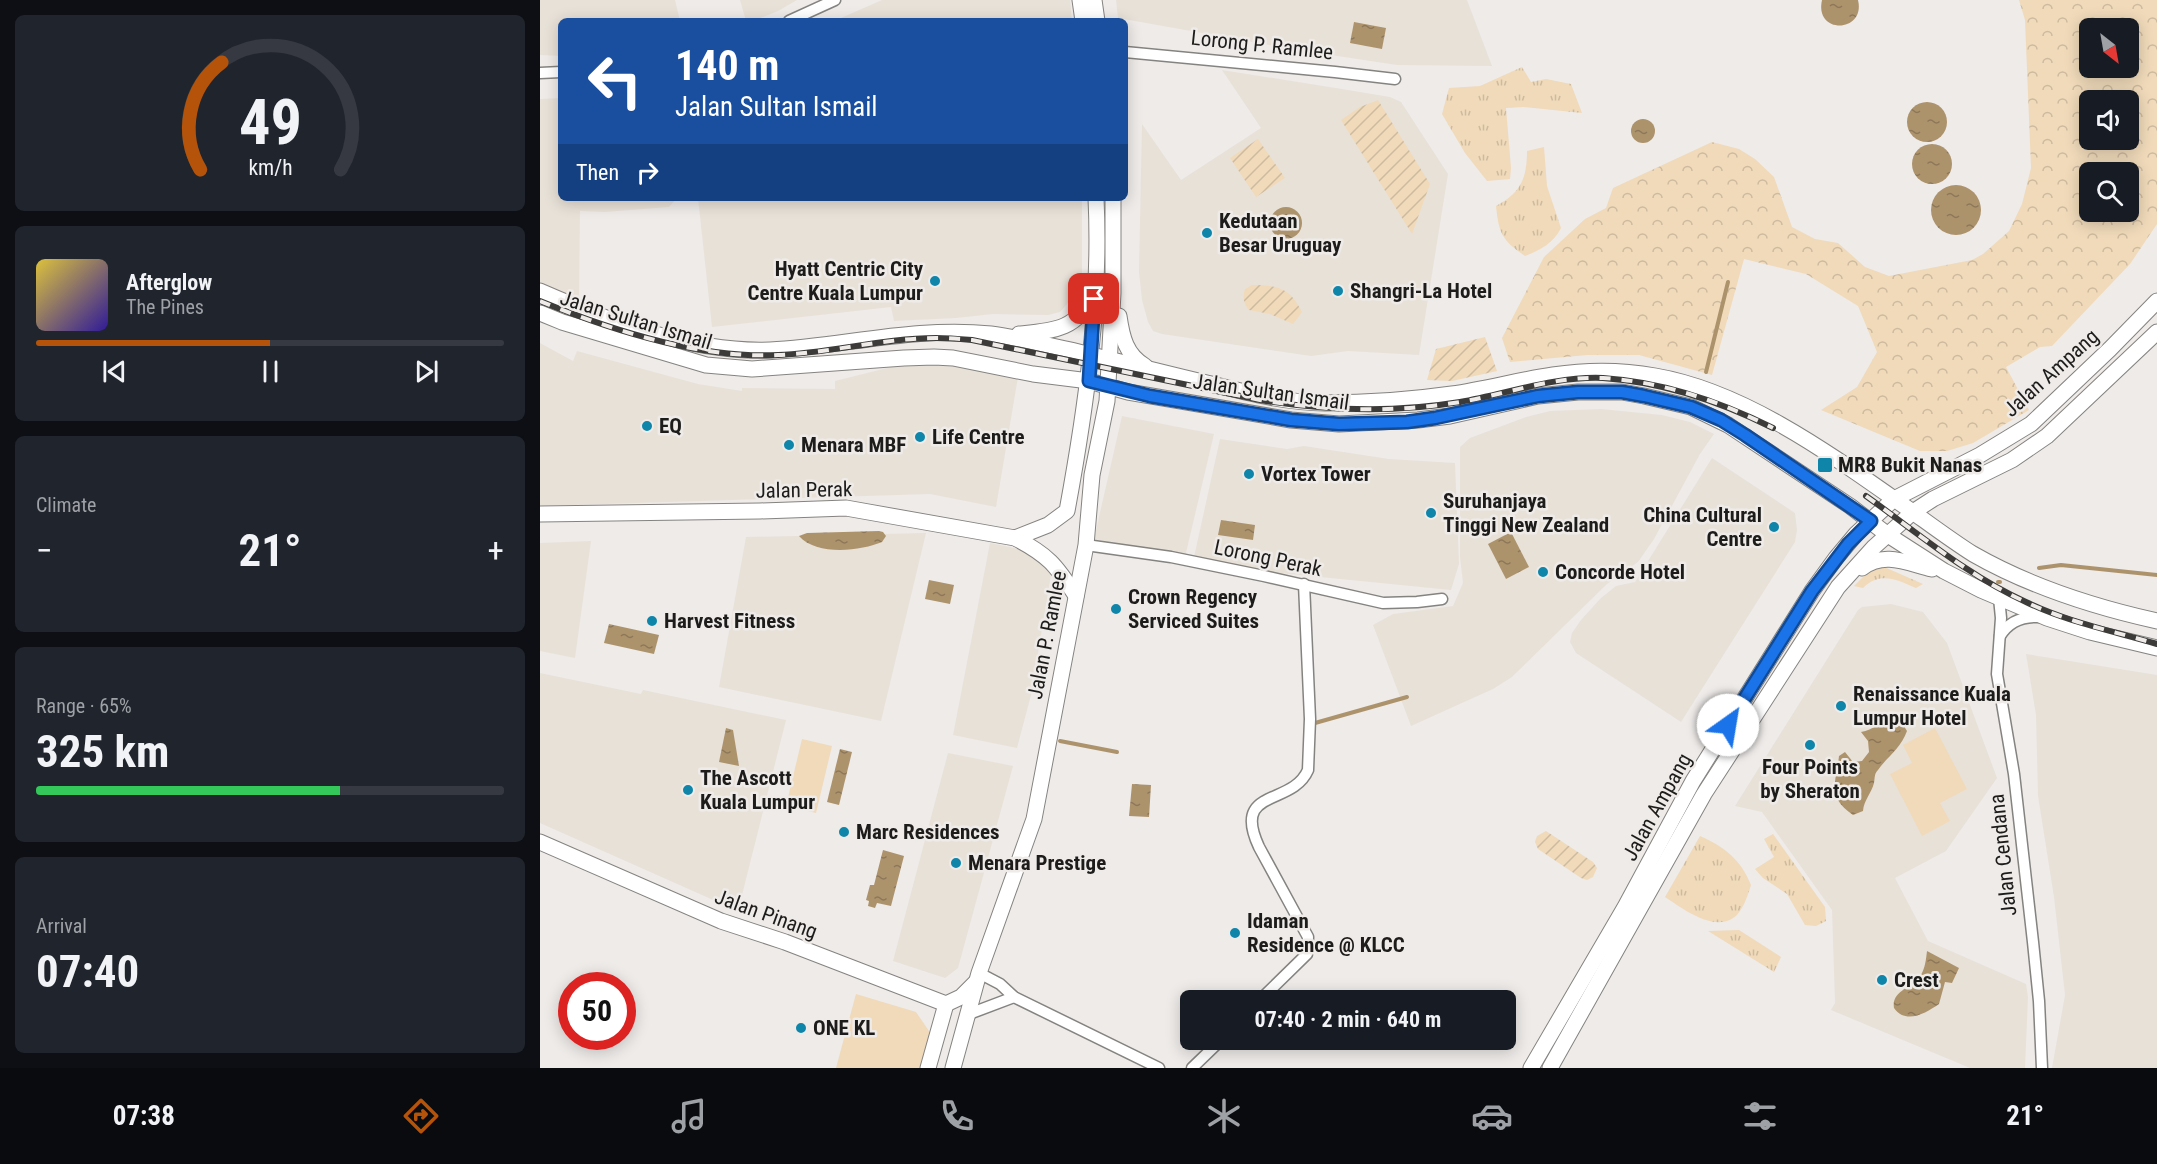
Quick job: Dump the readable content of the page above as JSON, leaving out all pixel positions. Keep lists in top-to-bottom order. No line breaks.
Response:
{"streets":{"main road":["Jalan Sultan Ismail","Jalan Ampang","Jalan Perak","Jalan P. Ramlee","Jalan Pinang"],"street":["Lorong P. Ramlee","Lorong Perak","Jalan Cendana"]},"crossings":[["Jalan Sultan Ismail","Jalan Ampang"],["Jalan Sultan Ismail","Jalan P. Ramlee"],["Jalan Sultan Ismail","Jalan Cendana"],["Jalan Perak","Jalan P. Ramlee"],["Lorong Perak","Jalan P. Ramlee"]],"places":{"other":["Kedutaan Besar Uruguay","Hyatt Centric City Centre Kuala Lumpur","Shangri-La Hotel","EQ","Life Centre","Menara MBF","Vortex Tower","Suruhanjaya Tinggi New Zealand","China Cultural Centre","Concorde Hotel","Crown Regency Serviced Suites","Harvest Fitness","Renaissance Kuala Lumpur Hotel","Four Points by Sheraton","The Ascott Kuala Lumpur","Marc Residences","Menara Prestige","Idaman Residence @ KLCC","Crest","ONE KL"],"transit":["MR8 Bukit Nanas"]},"north":"bottom right","page":{"turn":["140 m","Jalan Sultan Ismail"],"then":"Then","song":["Afterglow","The Pines"],"tile":["Climate",["Range · 65%","325 km"],["Arrival","07:40"]],"heat":["−","21°","+"],"limit":"50","trip":"07:40 · 2 min · 640 m","tabs":["07:38","21°"],"gauge":["49","km/h"]}}
